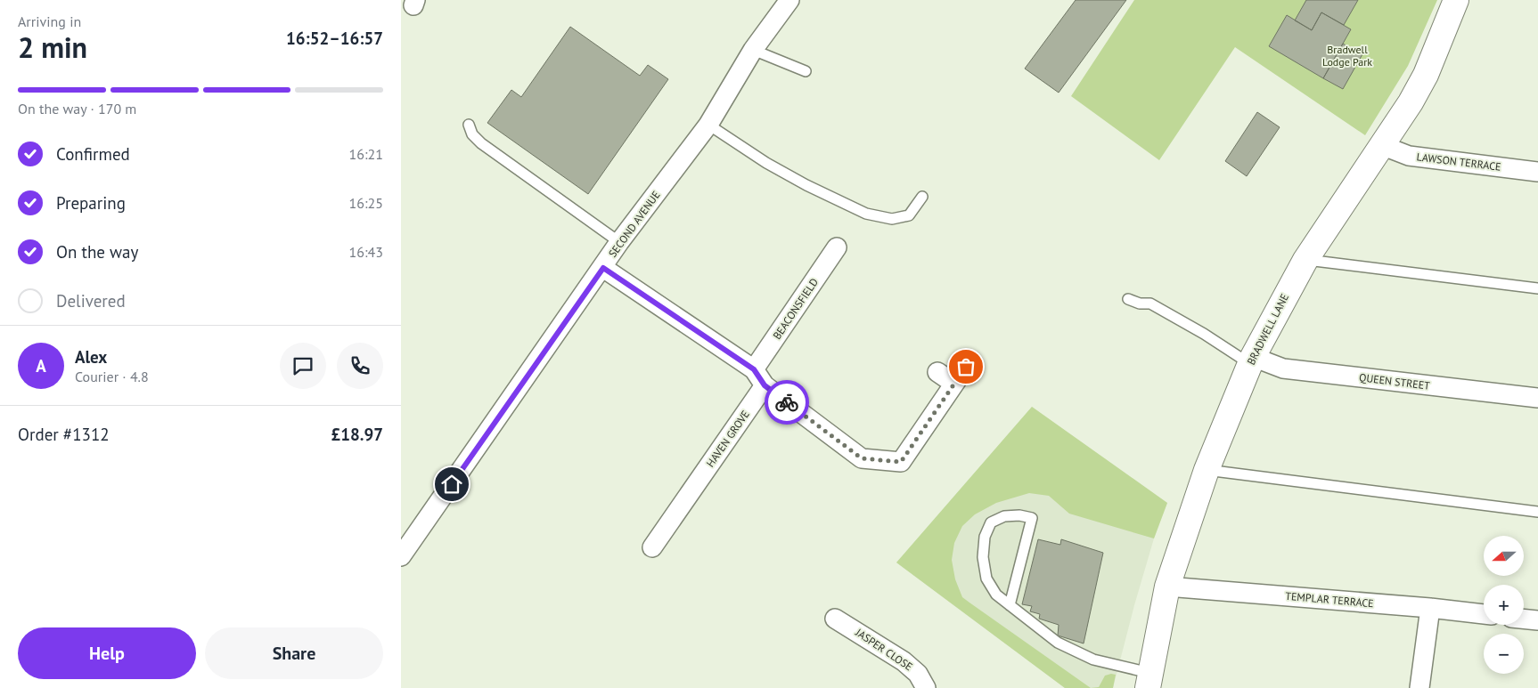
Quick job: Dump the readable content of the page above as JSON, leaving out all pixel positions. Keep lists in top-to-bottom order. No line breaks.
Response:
{"streets":{"street":["LAWSON TERRACE","SECOND AVENUE","BEACONSFIELD","BRADWELL LANE","QUEEN STREET","HAVEN GROVE","TEMPLAR TERRACE","JASPER CLOSE"]},"crossings":[["LAWSON TERRACE","BRADWELL LANE"],["BRADWELL LANE","QUEEN STREET"],["BRADWELL LANE","TEMPLAR TERRACE"]],"parks":["Bradwell Lodge Park"],"north":"left","page":{"heading":["2 min","Arriving in","16:52–16:57"],"panel":["Alex","Courier · 4.8","Order #1312","£18.97"],"bar":"On the way · 170 m","list":[["Confirmed","16:21"],["Preparing","16:25"],["On the way","16:43"],"Delivered"],"round":"A","map_buttons":["+","−"],"buttons":["Help","Share"]}}
